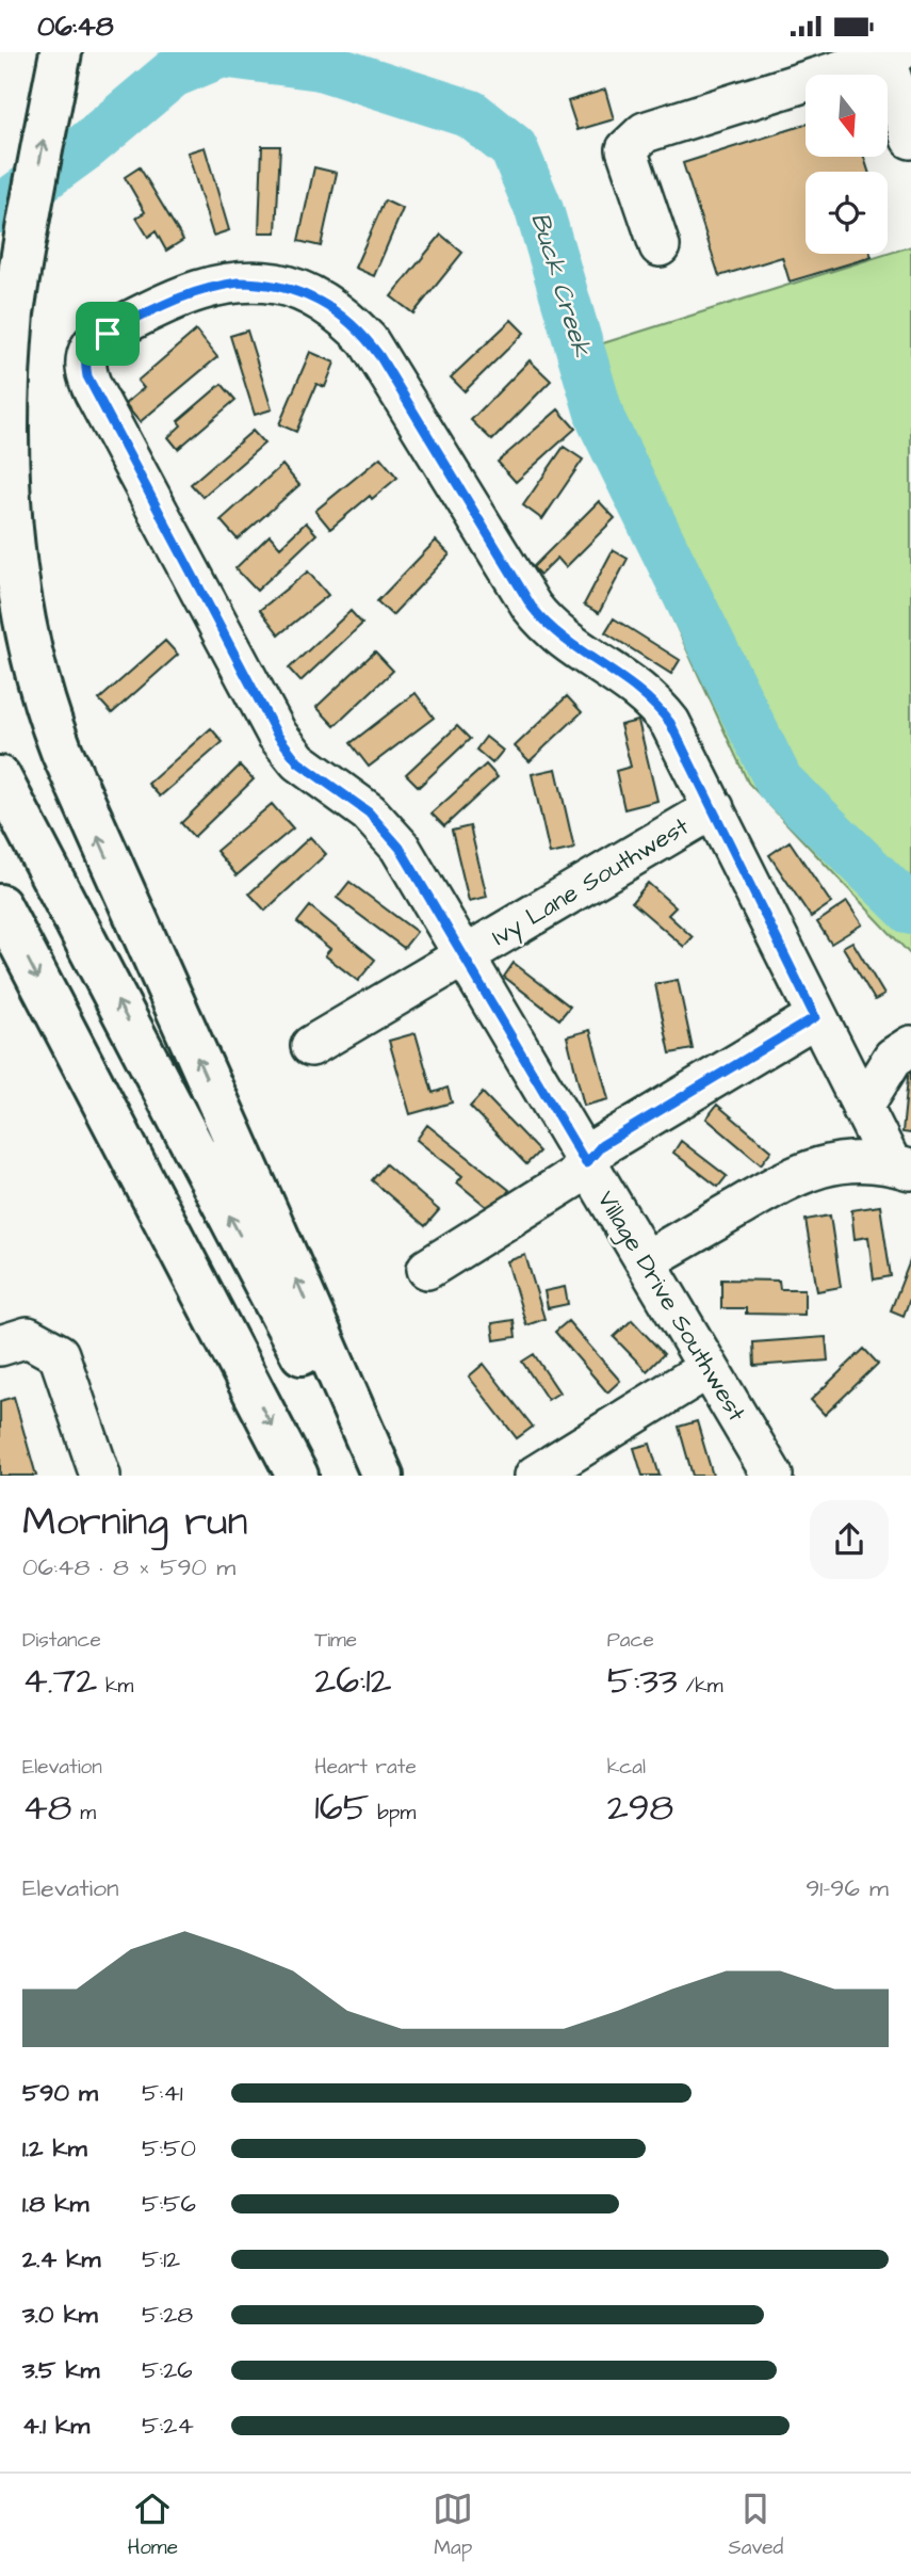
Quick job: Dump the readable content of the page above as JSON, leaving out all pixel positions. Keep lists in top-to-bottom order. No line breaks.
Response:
{"streets":{"street":["Ivy Lane Southwest","Village Drive Southwest"]},"crossings":[["Ivy Lane Southwest","Village Drive Southwest"]],"water":["Buck Creek"],"north":"bottom","page":{"status":"06:48","heading":["Morning run","06:48 · 8 × 590 m"],"stats":[["Distance","4.72 km"],["Time","26:12"],["Pace","5:33 /km"],["Elevation","48 m"],["Heart rate","165 bpm"],["kcal","298"]],"chart":["Elevation","91–96 m"],"list":[{"name":"590 m","note":"5:41"},{"name":"1.2 km","note":"5:50"},{"name":"1.8 km","note":"5:56"},{"name":"2.4 km","note":"5:12"},{"name":"3.0 km","note":"5:28"},{"name":"3.5 km","note":"5:26"},{"name":"4.1 km","note":"5:24"}],"tabs":["Home","Map","Saved"]}}
